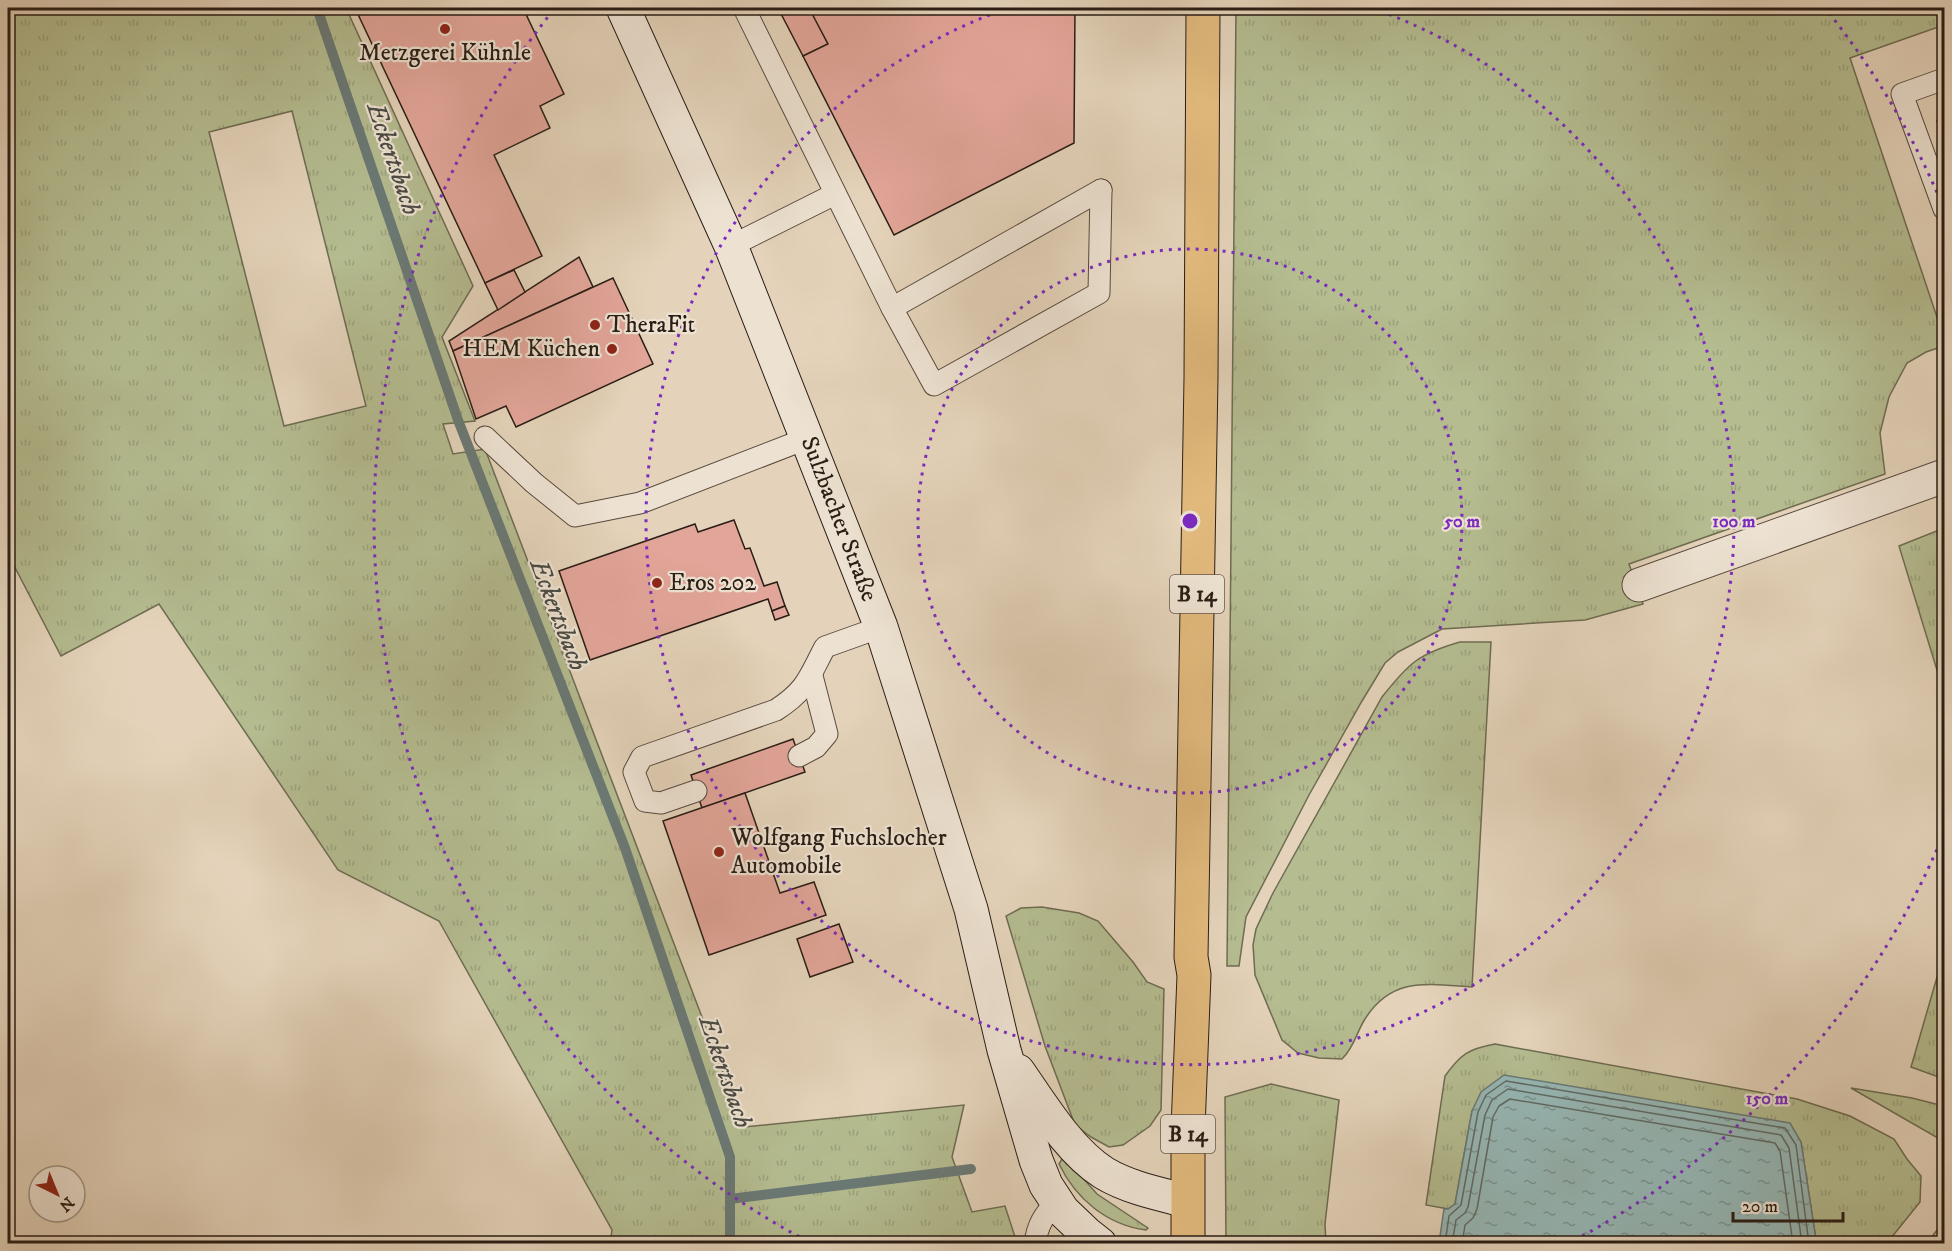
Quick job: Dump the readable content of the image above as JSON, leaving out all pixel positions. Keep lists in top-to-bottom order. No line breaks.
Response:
{"streets":{"main road":["B 14"],"street":["Sulzbacher Straße"]},"water":["Eckertsbach"],"places":["Metzgerei Kühnle","TheraFit","HEM Küchen","Eros 202","Wolfgang Fuchslocher Automobile"],"scale_bar":"20 m","north":"bottom right","rings":["50 m","100 m","150 m"]}
